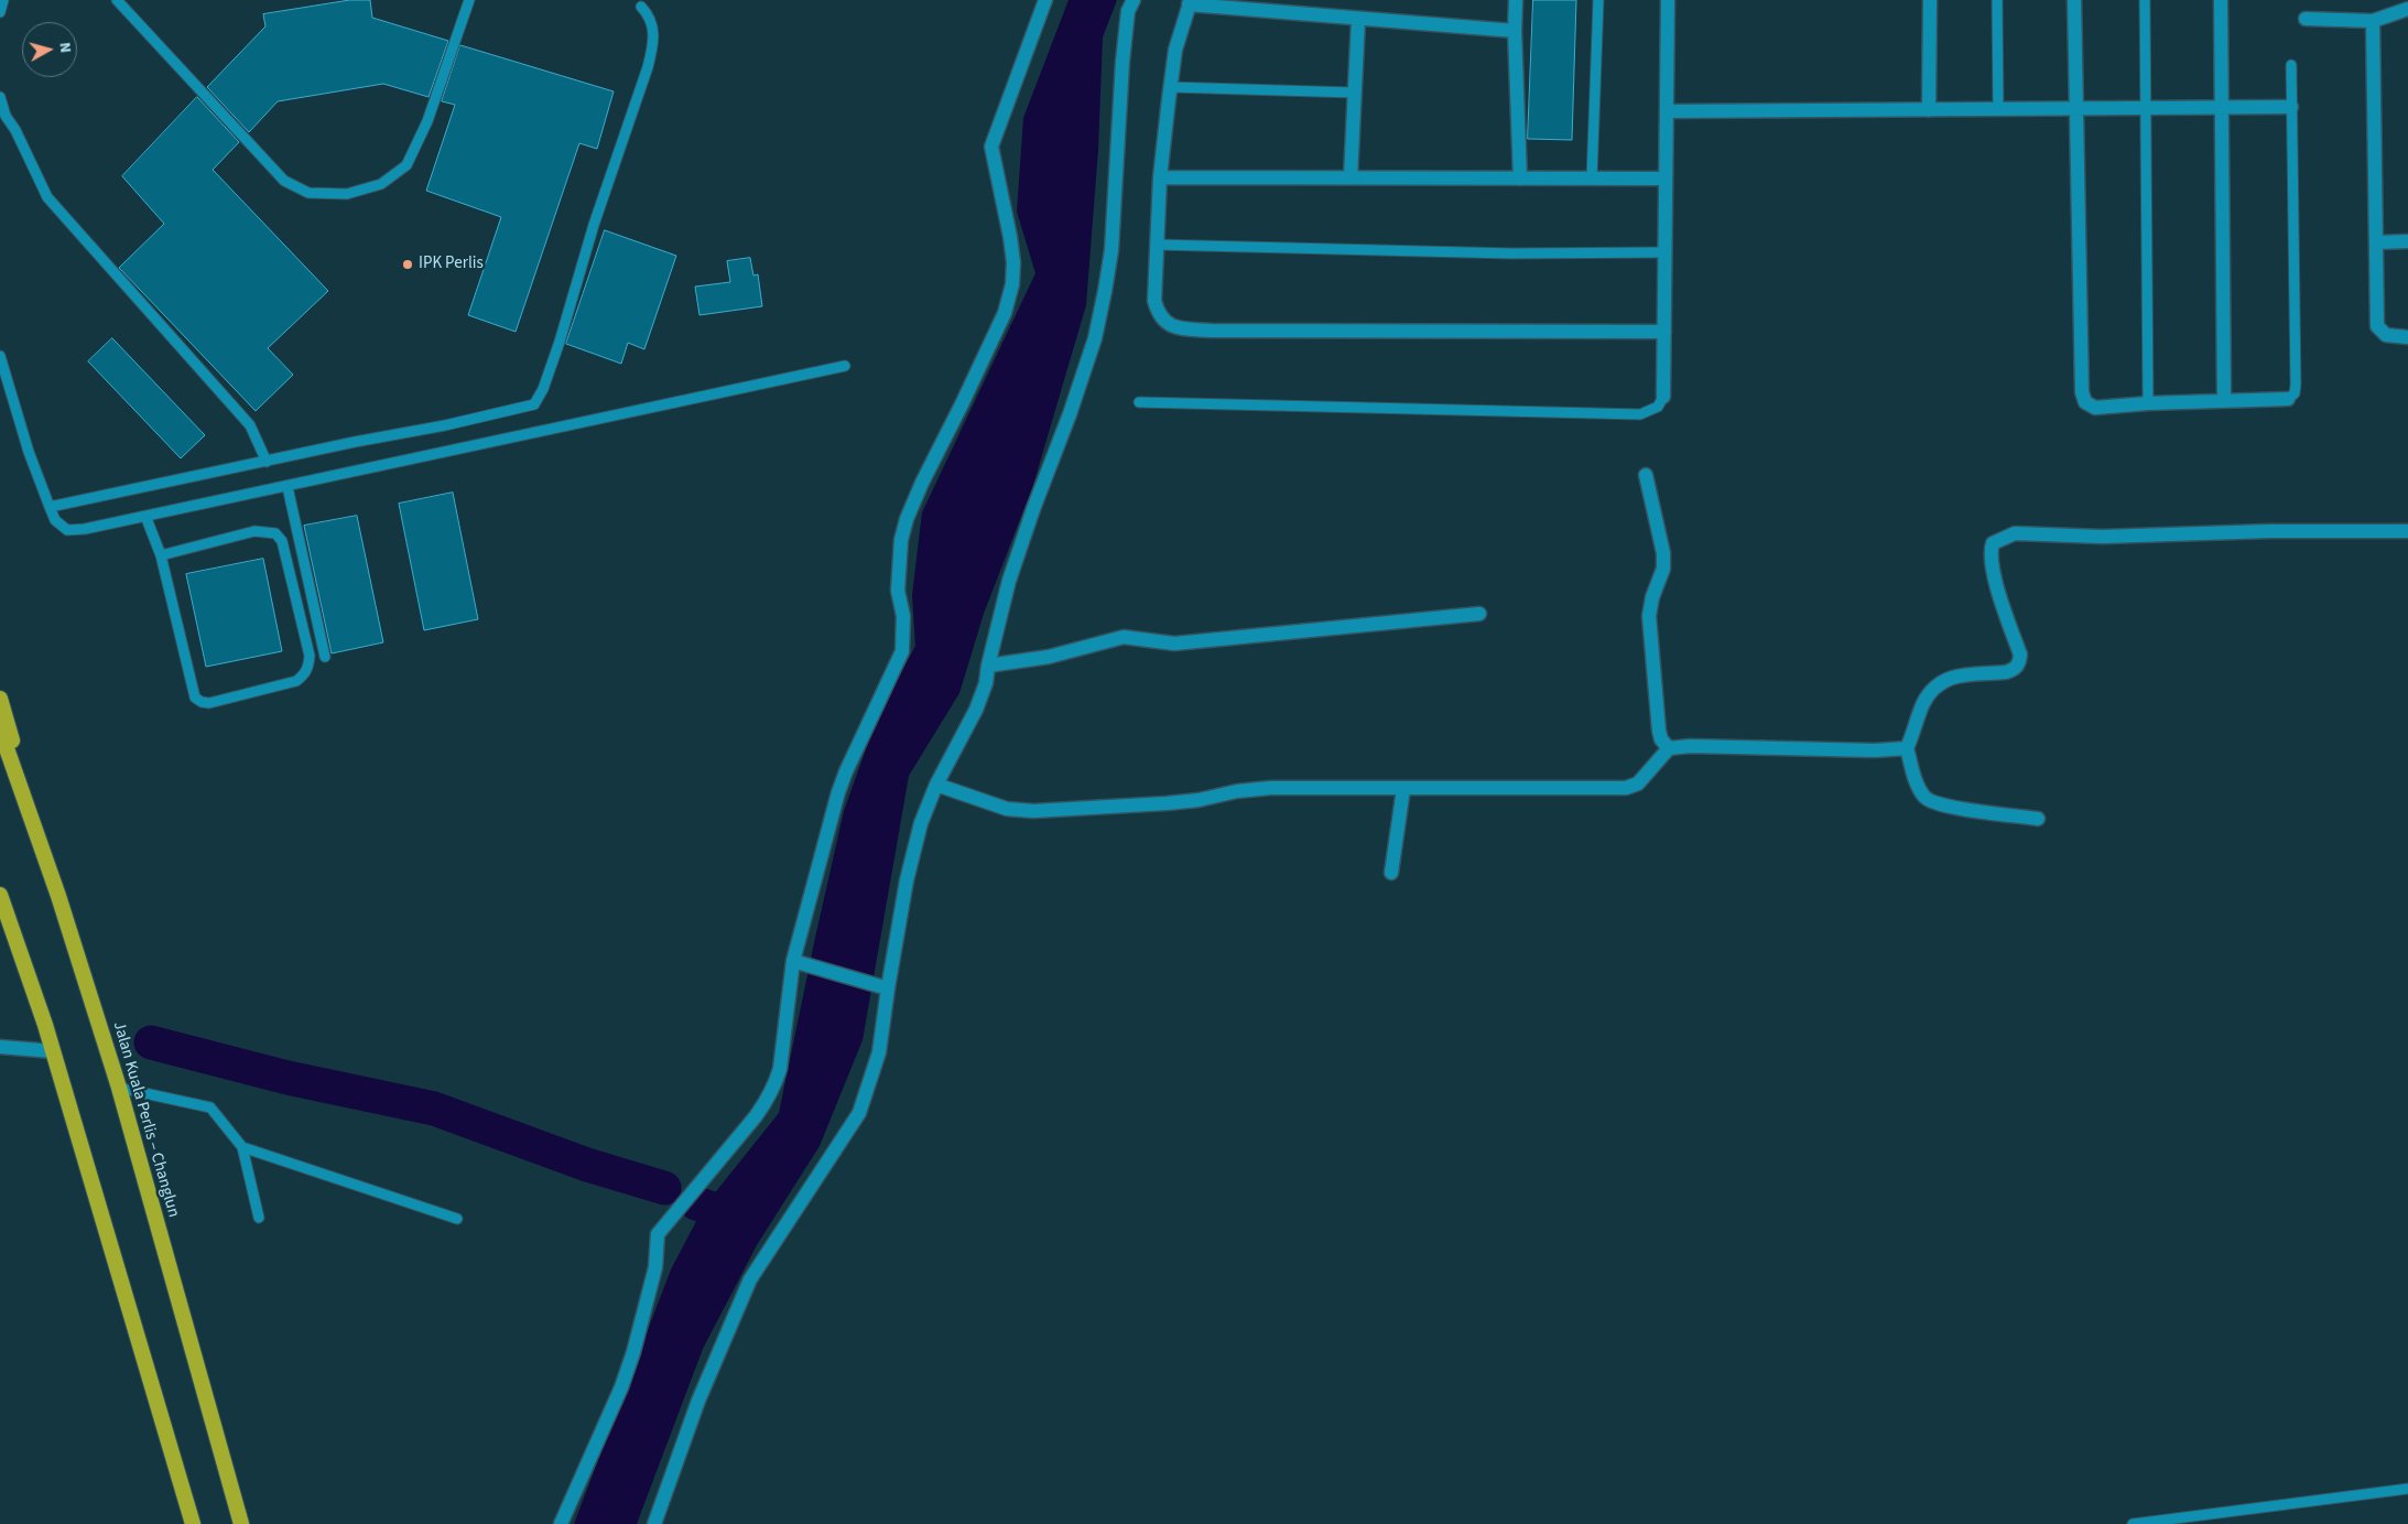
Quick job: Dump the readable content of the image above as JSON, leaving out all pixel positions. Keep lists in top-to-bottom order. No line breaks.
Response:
{"streets":{"highway":["Jalan Kuala Perlis – Changlun"]},"places":["IPK Perlis"],"north":"right"}
